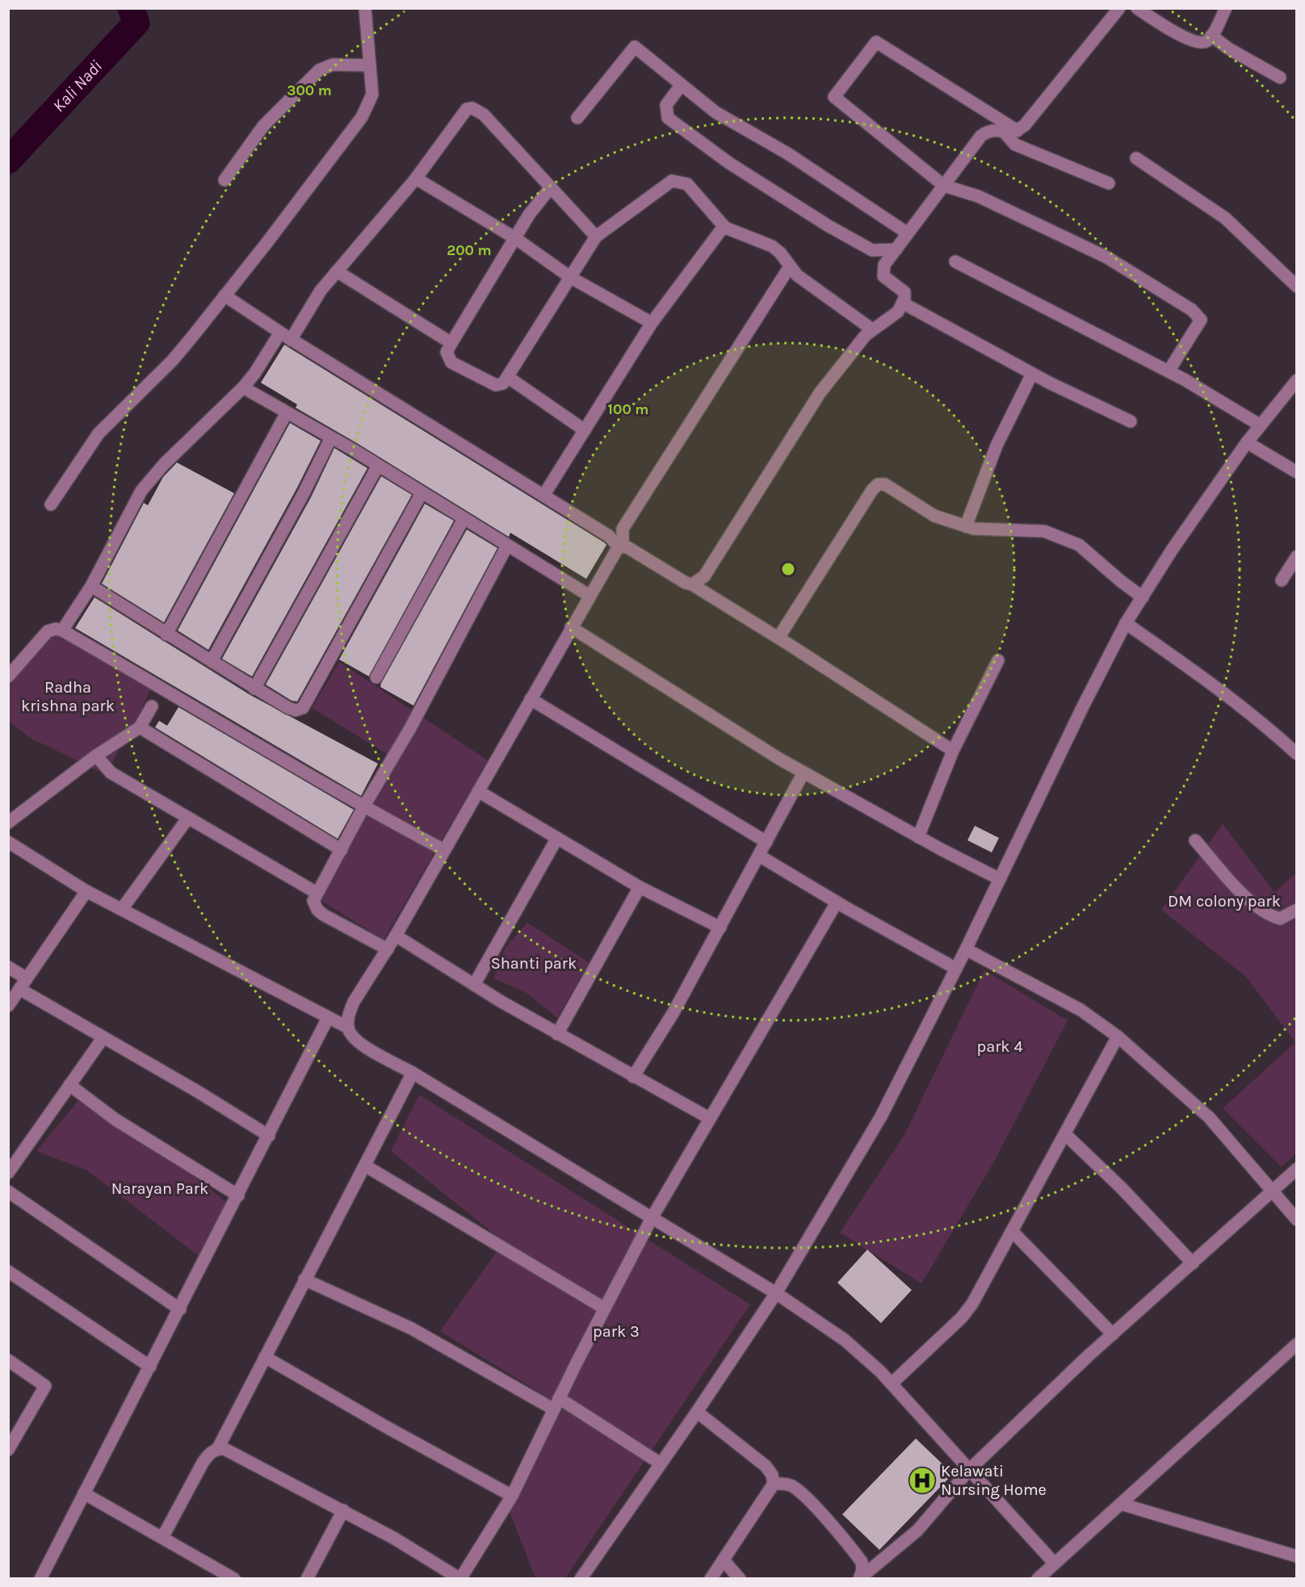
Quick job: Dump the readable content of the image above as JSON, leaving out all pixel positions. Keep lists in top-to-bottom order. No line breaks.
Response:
{"water":["Kali Nadi"],"parks":["Radha krishna park","DM colony park","Shanti park","park 4","Narayan Park","park 3"],"places":{"hospital":["Kelawati Nursing Home"]},"rings":["300 m","200 m","100 m"]}
